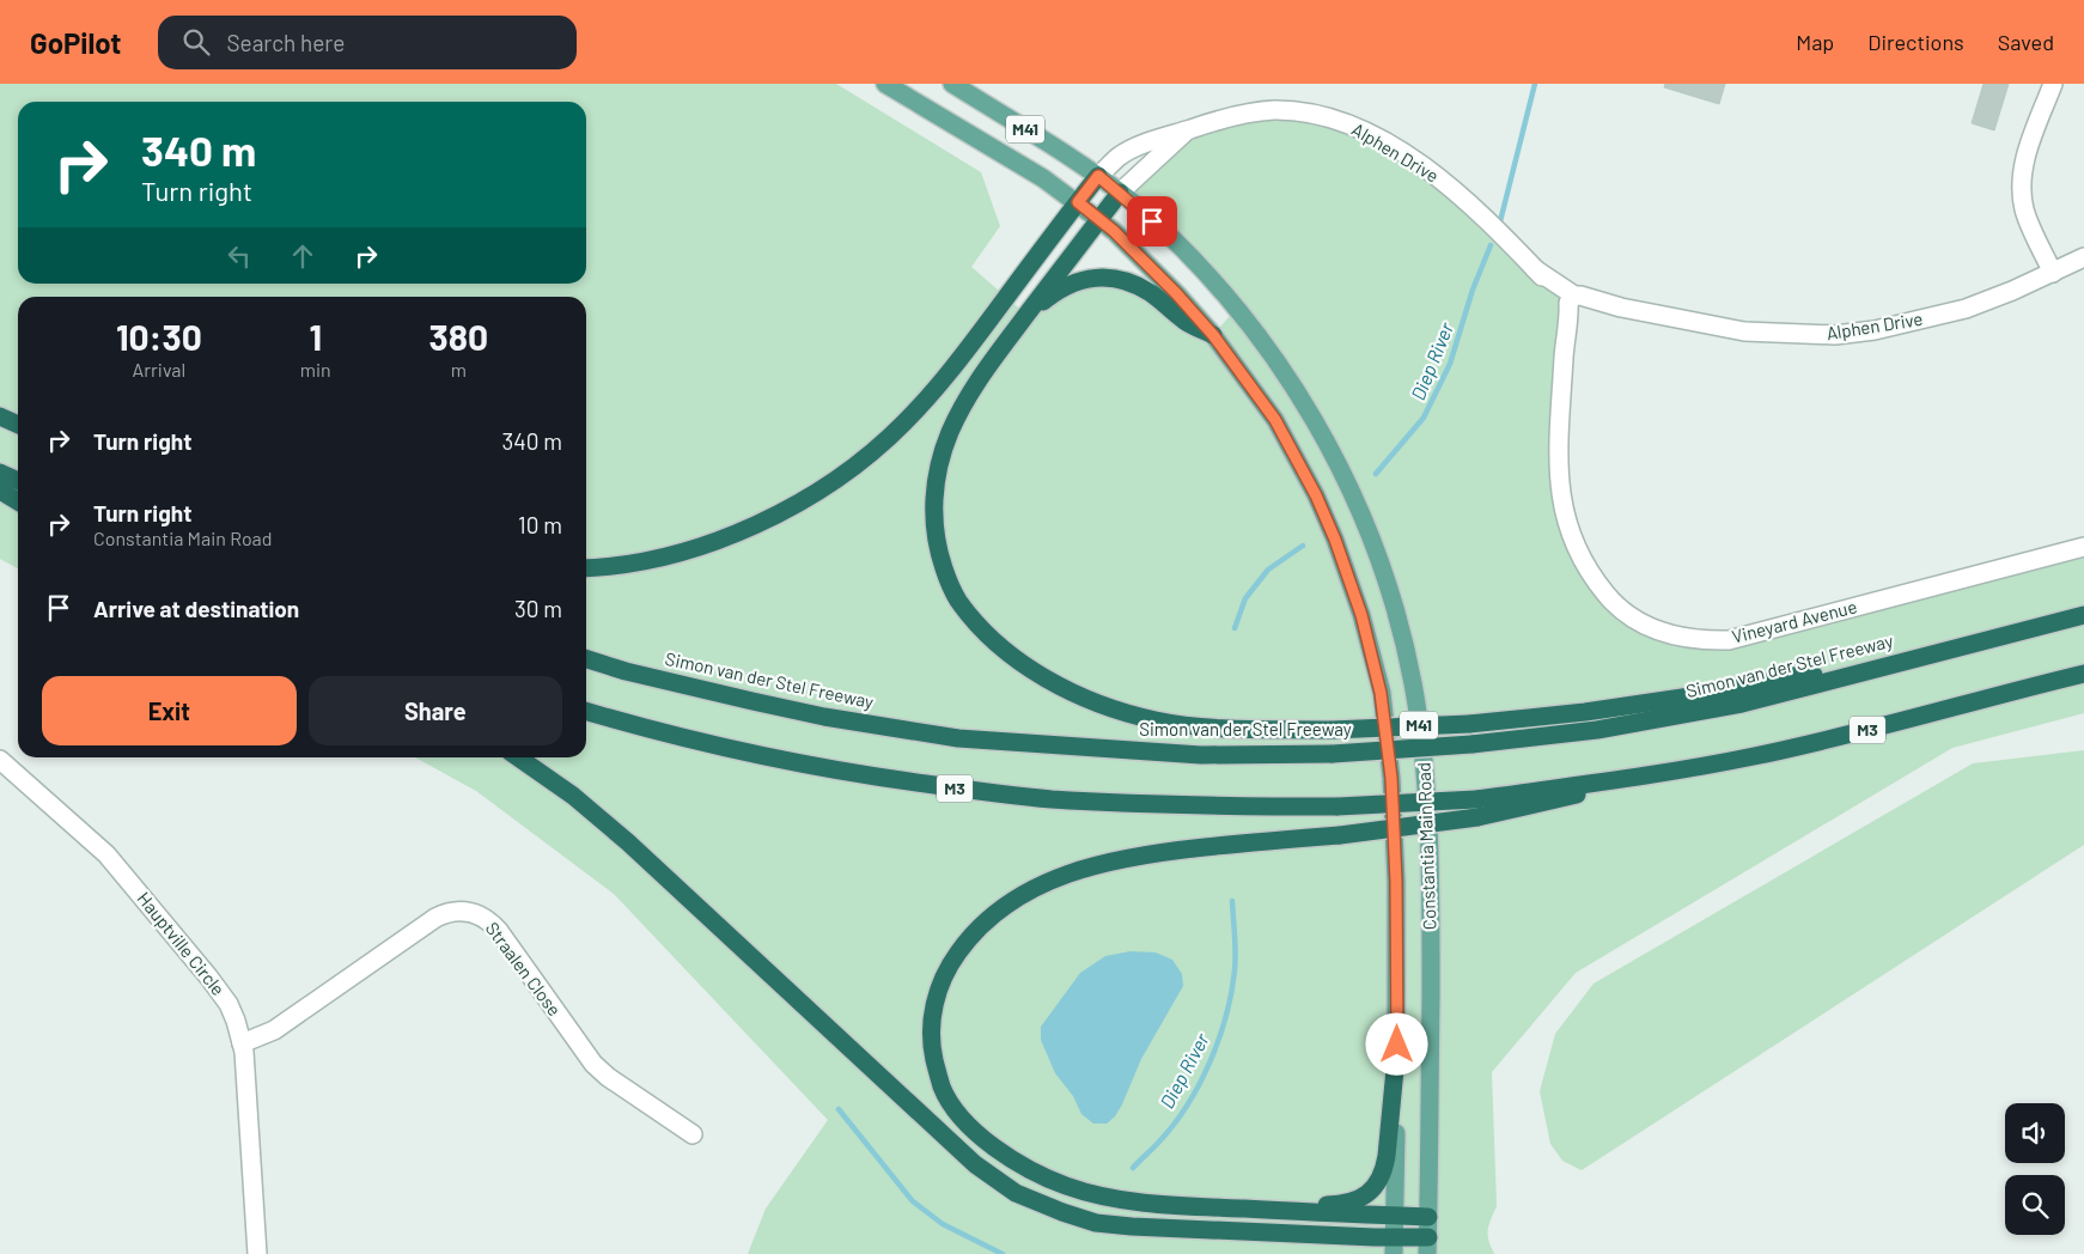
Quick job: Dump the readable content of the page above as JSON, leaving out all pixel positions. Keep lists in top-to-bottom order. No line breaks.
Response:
{"streets":{"highway":["Simon van der Stel Freeway","M3"],"main road":["M41","Constantia Main Road"],"street":["Alphen Drive","Vineyard Avenue","Hauptville Circle","Straalen Close"]},"crossings":[["Alphen Drive","Vineyard Avenue"],["Alphen Drive","Constantia Main Road"],["Hauptville Circle","Straalen Close"]],"water":["Diep River"],"page":{"header":"GoPilot","search":"Search here","nav":["Map","Directions","Saved"],"turn":["340 m","Turn right"],"eta":["10:30","Arrival","1","min","380","m"],"list":[{"name":"Turn right","value":"340 m"},{"name":"Turn right","note":"Constantia Main Road","value":"10 m"},{"name":"Arrive at destination","value":"30 m"}],"buttons":["Exit","Share"]}}
